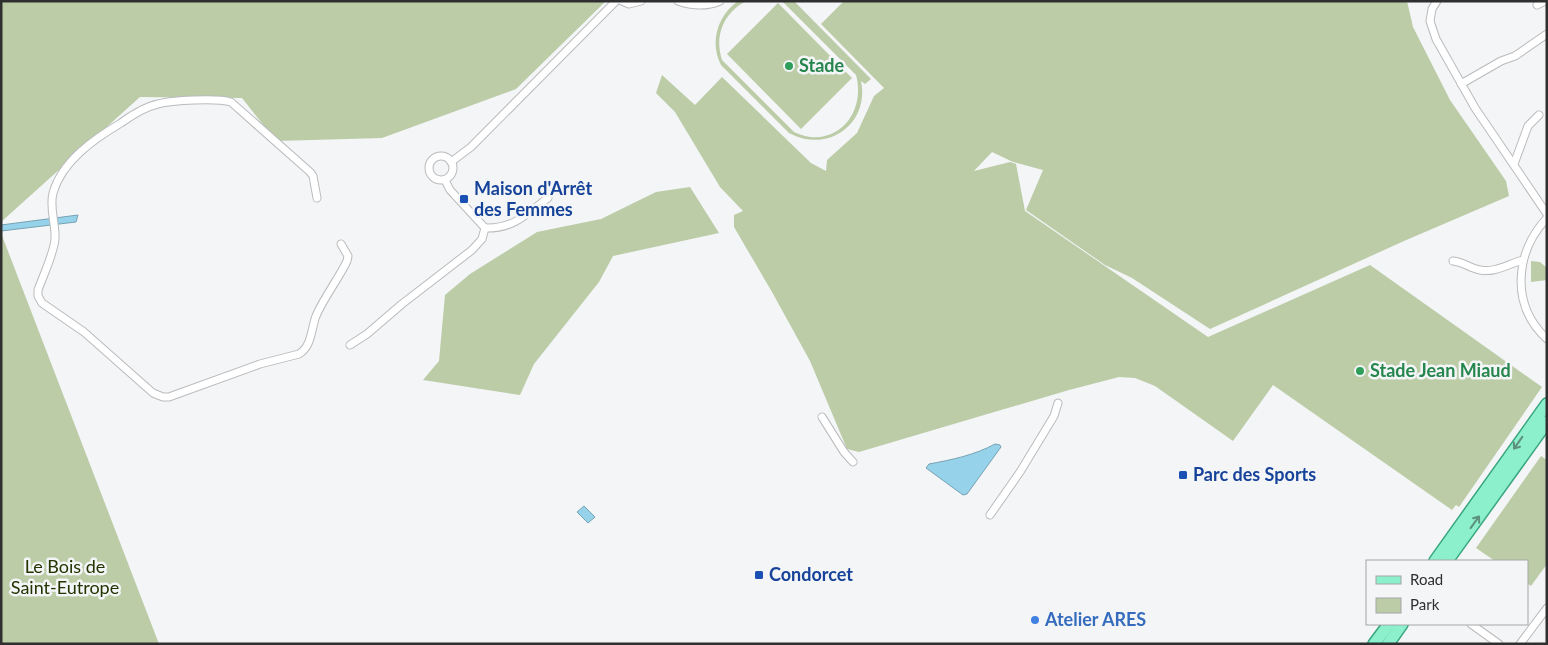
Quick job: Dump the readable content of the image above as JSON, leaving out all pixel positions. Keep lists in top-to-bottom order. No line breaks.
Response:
{"parks":["Le Bois de Saint-Eutrope"],"places":{"other":["Stade","Stade Jean Miaud","Atelier ARES"],"transit":["Maison d'Arrêt des Femmes","Parc des Sports","Condorcet"]},"legend":["Road","Park"]}
